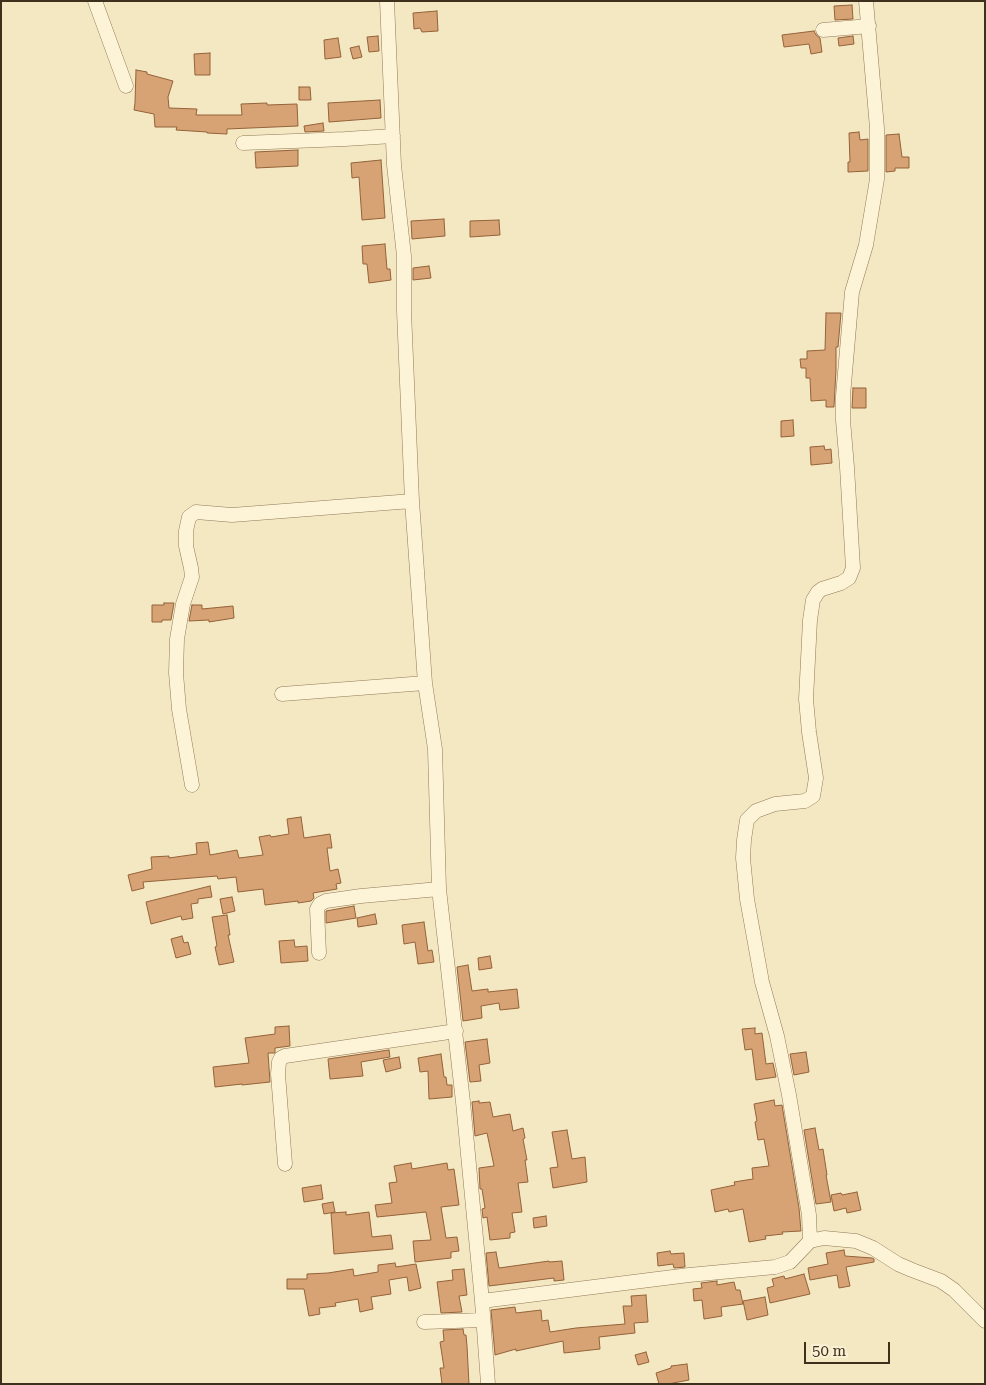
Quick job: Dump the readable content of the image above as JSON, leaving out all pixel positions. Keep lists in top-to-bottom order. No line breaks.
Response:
{"scale_bar":"50 m"}
